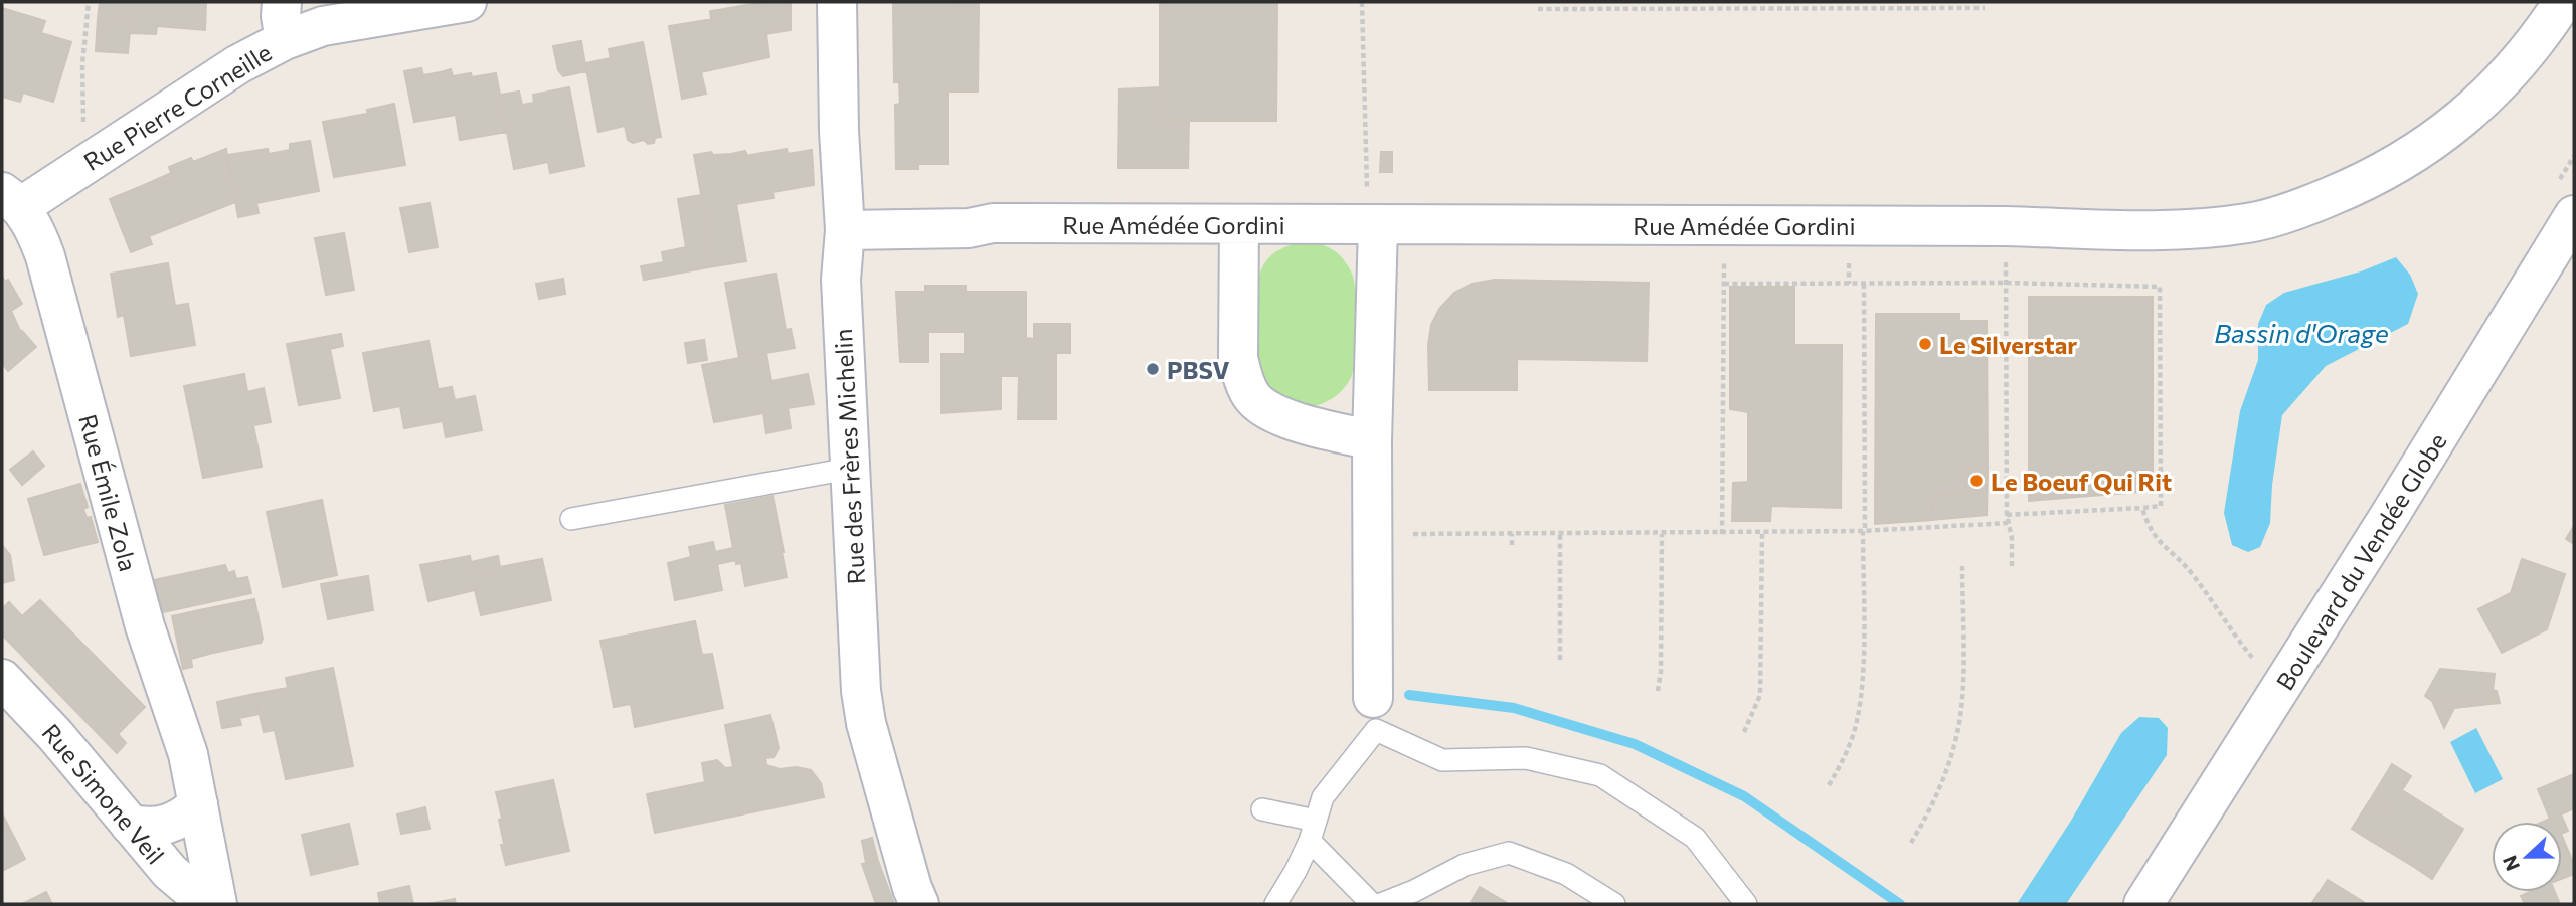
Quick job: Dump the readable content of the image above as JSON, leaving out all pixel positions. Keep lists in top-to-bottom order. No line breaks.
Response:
{"streets":{"street":["Rue Pierre Corneille","Rue Amédée Gordini","Rue des Frères Michelin","Rue Émile Zola","Boulevard du Vendée Globe","Rue Simone Veil"]},"crossings":[["Rue Pierre Corneille","Rue Émile Zola"],["Rue Amédée Gordini","Rue des Frères Michelin"]],"water":["Bassin d'Orage"],"places":["Le Silverstar","PBSV","Le Boeuf Qui Rit"],"north":"left"}
